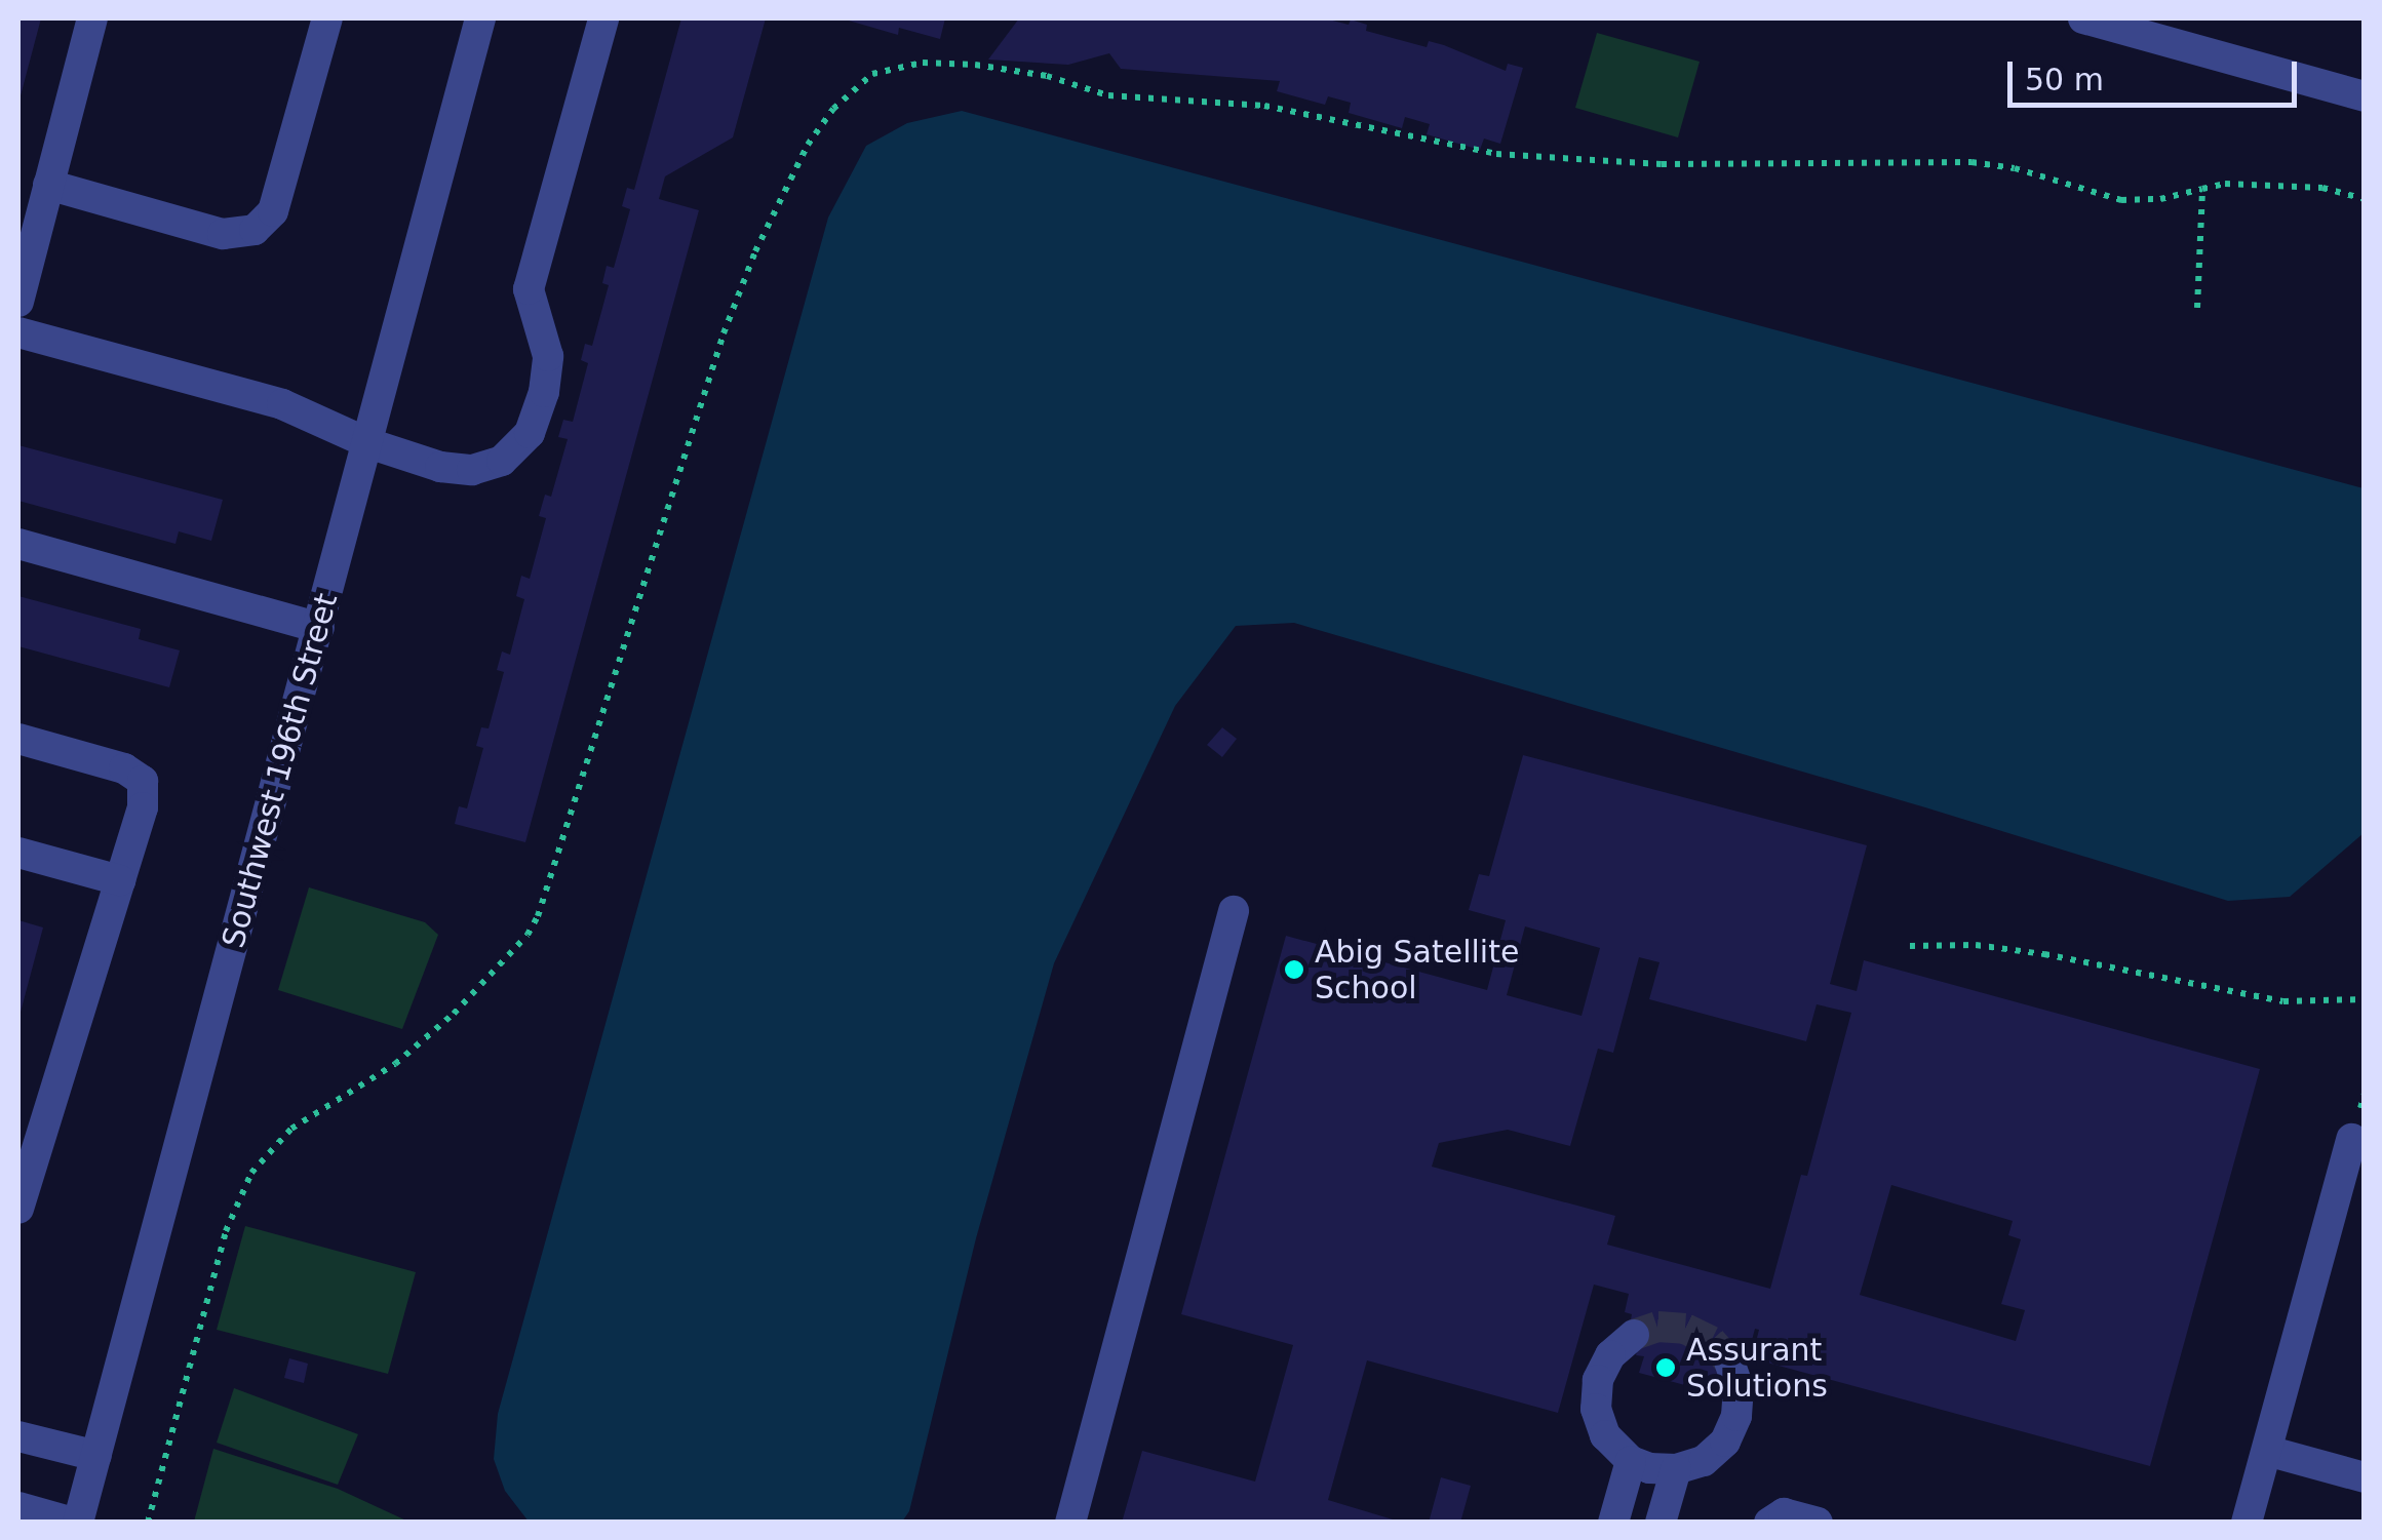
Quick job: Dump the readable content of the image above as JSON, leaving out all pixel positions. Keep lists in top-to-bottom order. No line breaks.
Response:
{"streets":{"street":["Southwest 196th Street"]},"places":["Abig Satellite School","Assurant Solutions"],"scale_bar":"50 m"}
